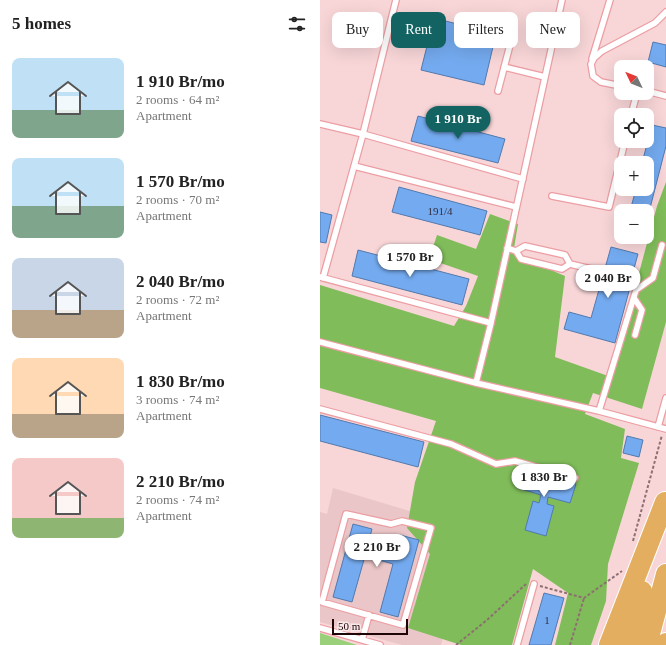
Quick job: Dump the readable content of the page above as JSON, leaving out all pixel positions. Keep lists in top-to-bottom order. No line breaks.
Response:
{"house_numbers":["191/4","1"],"scale_bar":"50 m","north":"top left","page":{"heading":"5 homes","chip":["Buy","Rent","Filters","New"],"list":[{"name":"1 910 Br/mo","note":"2 rooms · 64 m² · Apartment"},{"name":"1 570 Br/mo","note":"2 rooms · 70 m² · Apartment"},{"name":"2 040 Br/mo","note":"2 rooms · 72 m² · Apartment"},{"name":"1 830 Br/mo","note":"3 rooms · 74 m² · Apartment"},{"name":"2 210 Br/mo","note":"2 rooms · 74 m² · Apartment"}],"map_buttons":["+","−"],"price":["1 910 Br","1 570 Br","2 040 Br","1 830 Br","2 210 Br"],"scale":"50 m"}}
